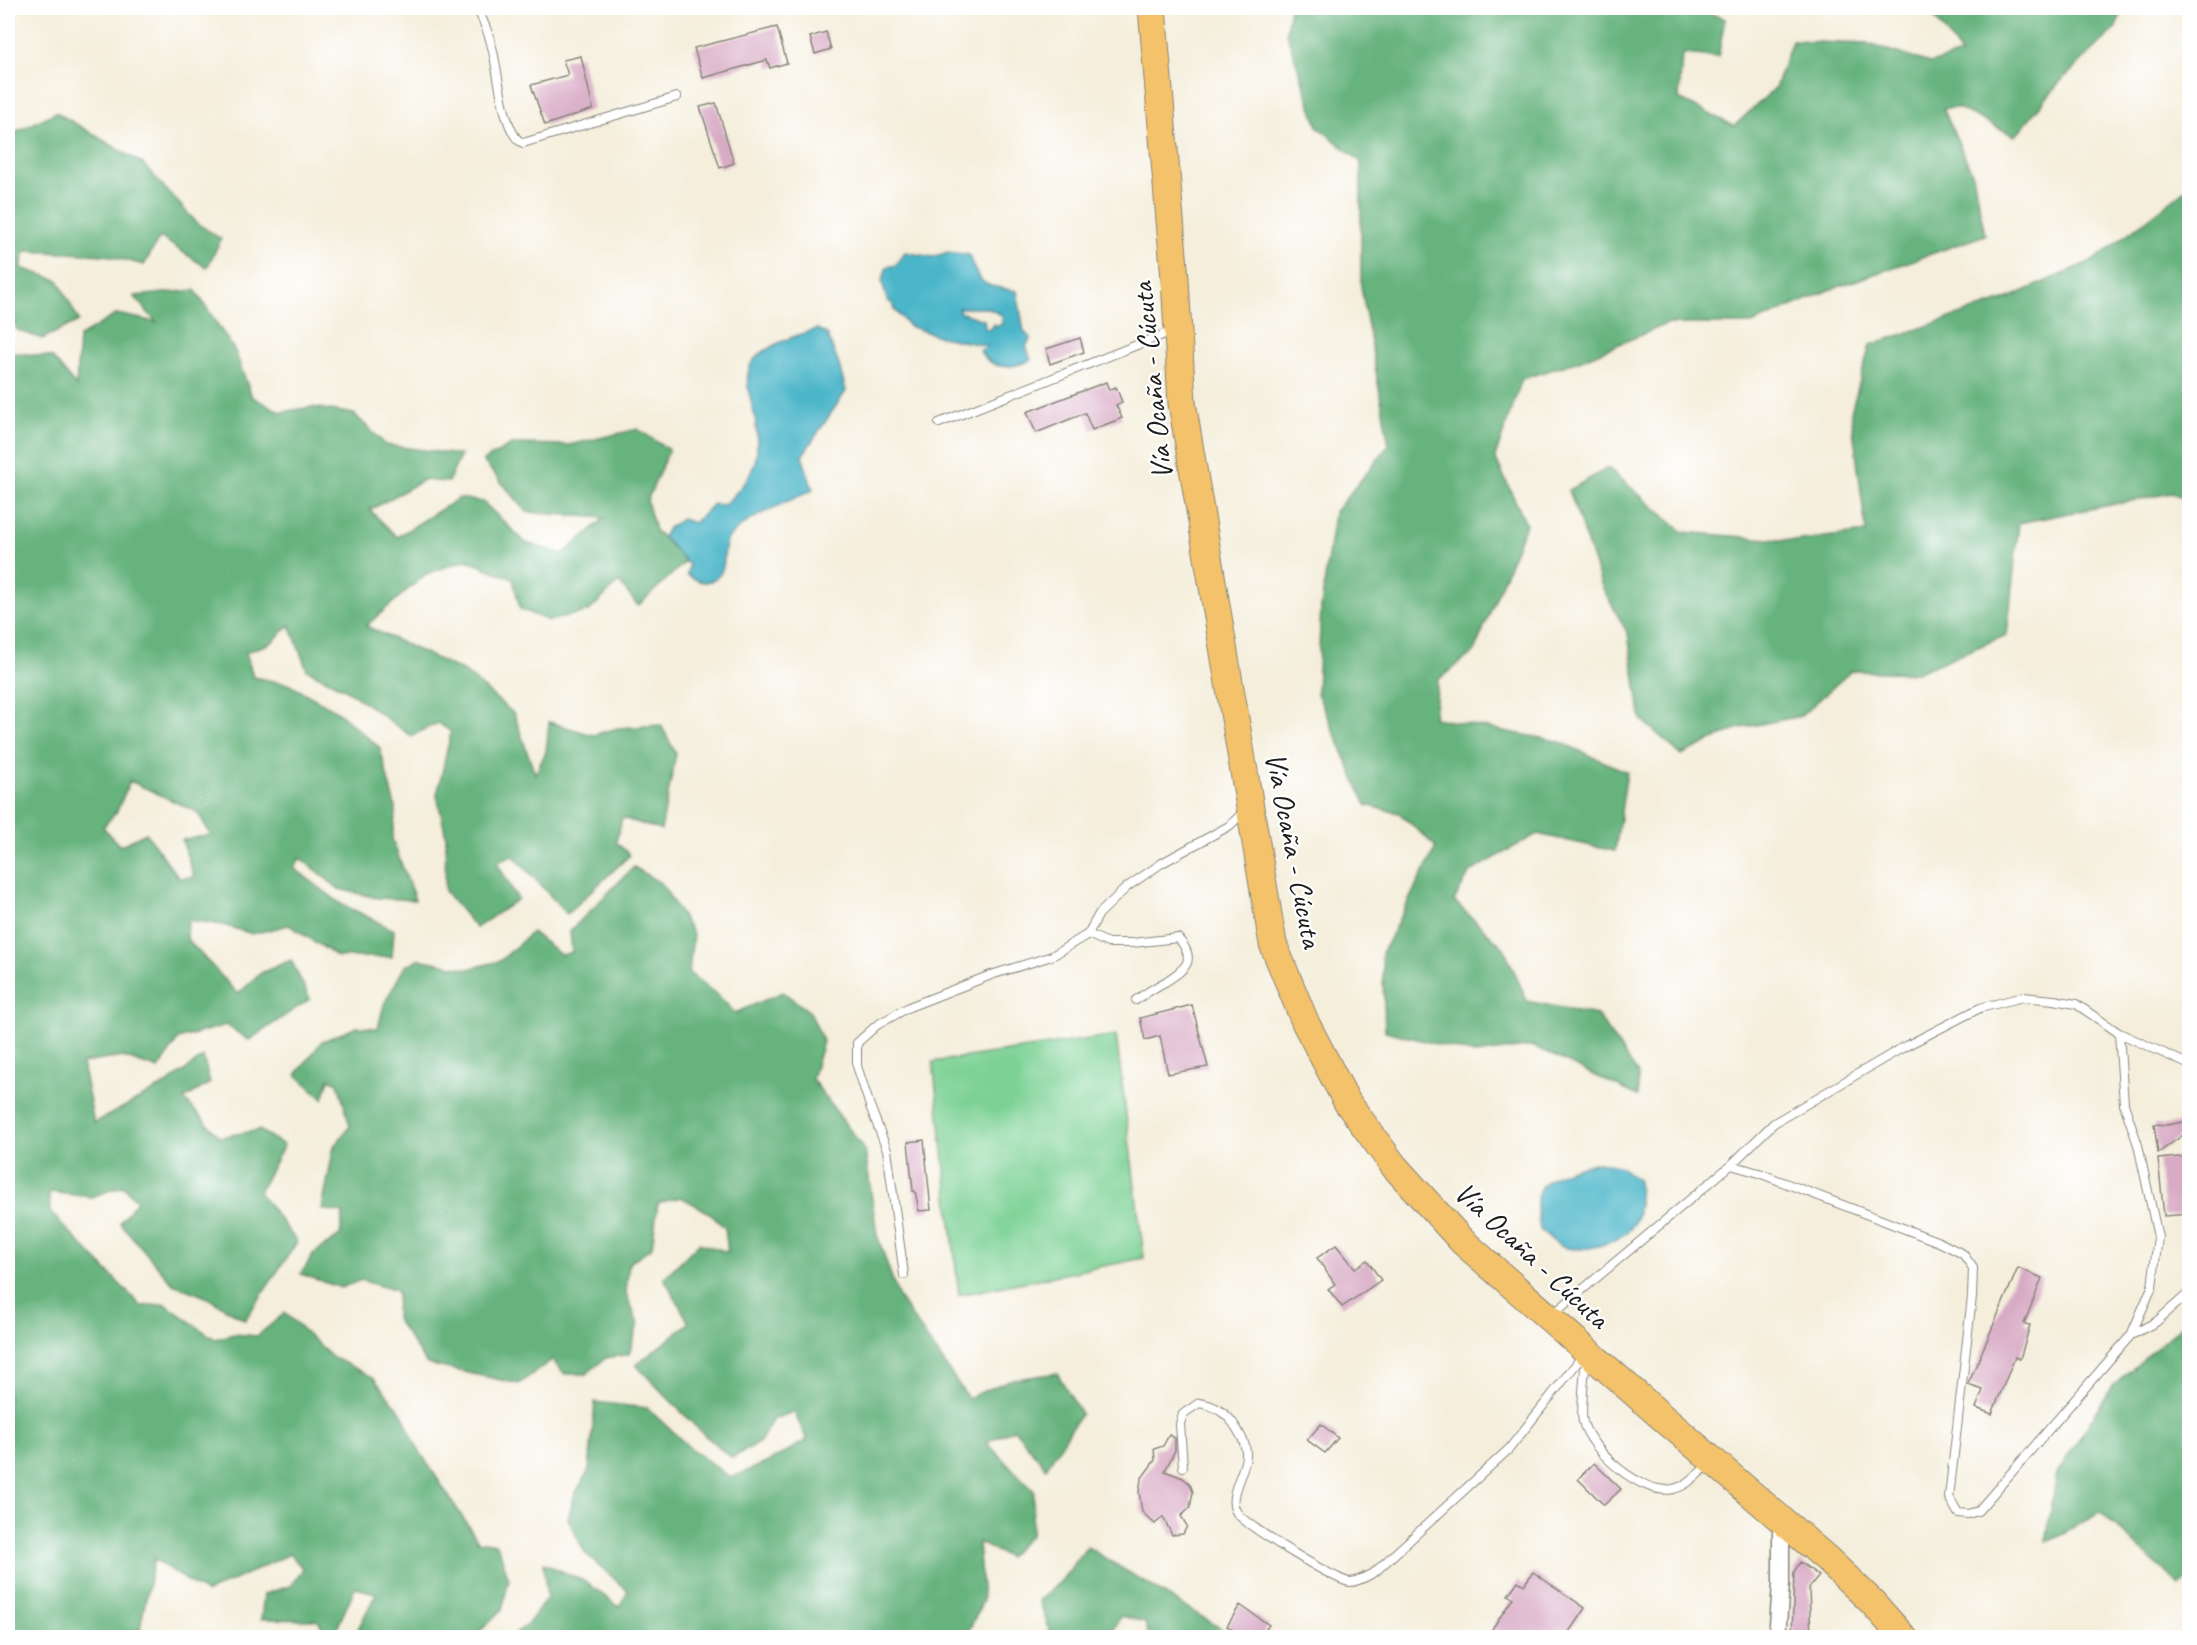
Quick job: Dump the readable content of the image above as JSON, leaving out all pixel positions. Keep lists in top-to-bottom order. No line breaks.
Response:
{"streets":{"main road":["Vía Ocaña - Cúcuta"]}}
